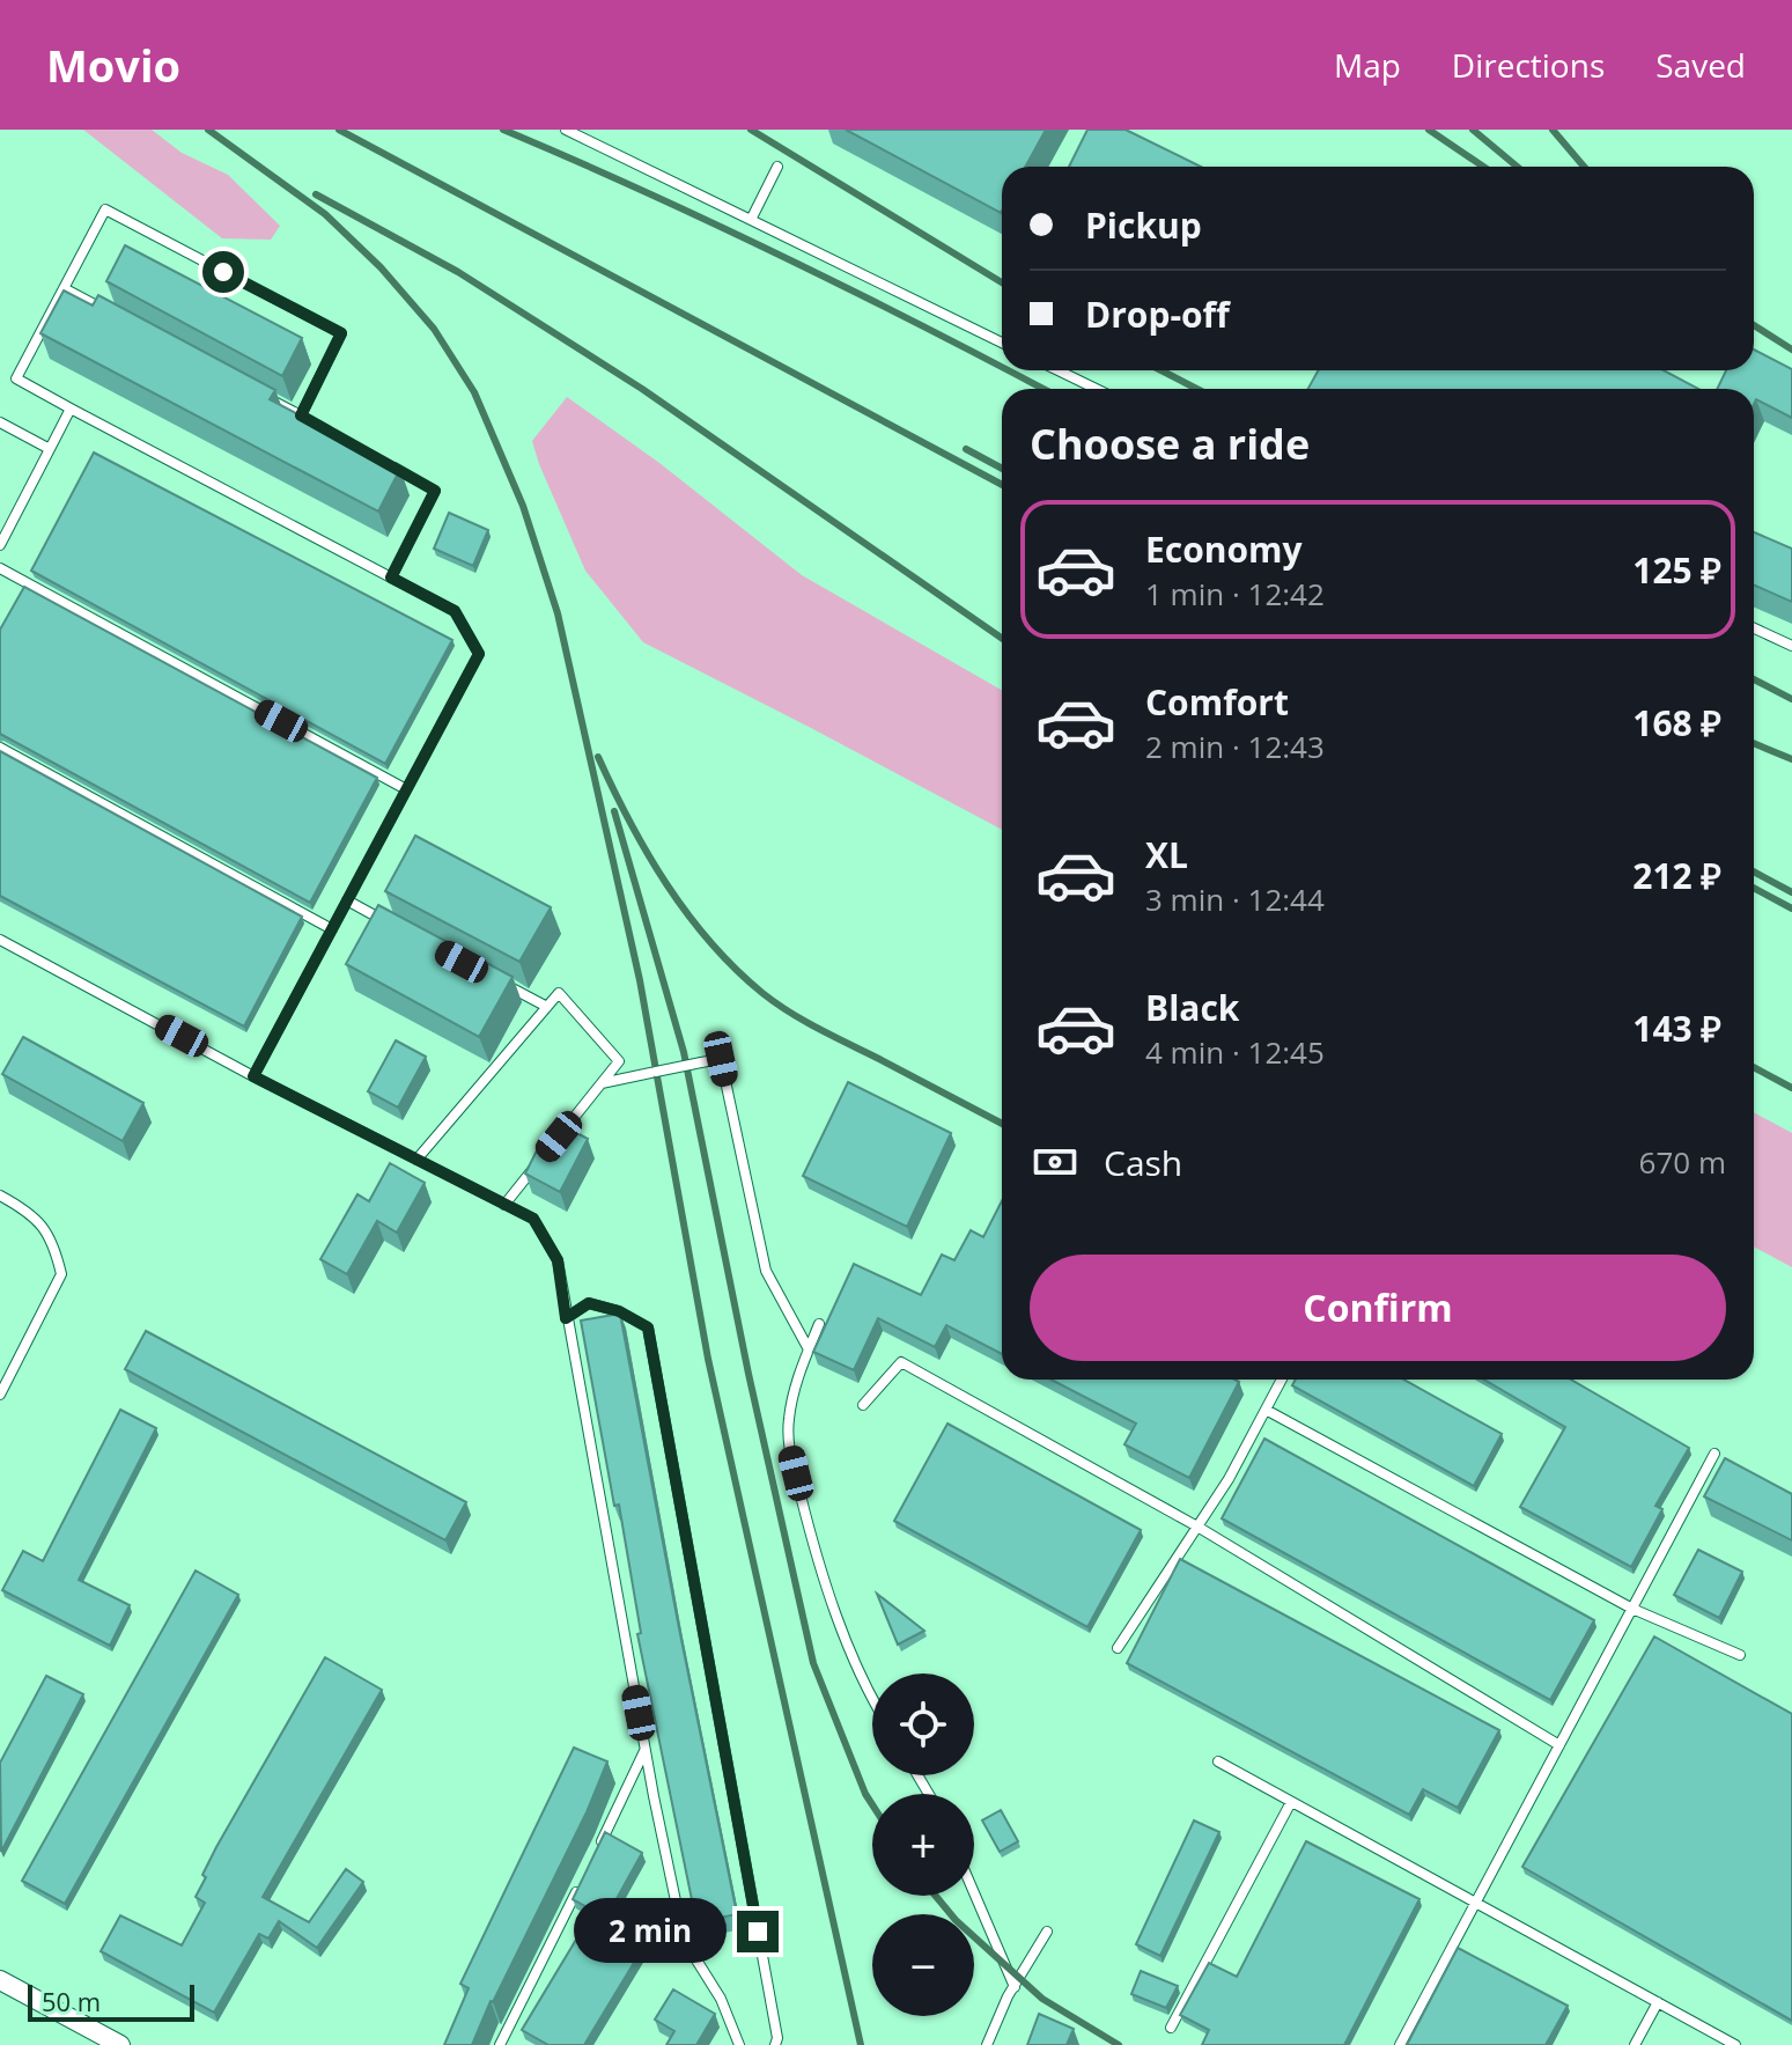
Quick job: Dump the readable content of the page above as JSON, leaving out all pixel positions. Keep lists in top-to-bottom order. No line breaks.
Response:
{"scale_bar":"50 m","page":{"header":"Movio","nav":["Map","Directions","Saved"],"banner":["Pickup","Drop-off"],"heading":"Choose a ride","list":[{"name":"Economy","note":"1 min · 12:42","value":"125 ₽"},{"name":"Comfort","note":"2 min · 12:43","value":"168 ₽"},{"name":"XL","note":"3 min · 12:44","value":"212 ₽"},{"name":"Black","note":"4 min · 12:45","value":"143 ₽"}],"pay":["Cash","670 m"],"buttons":"Confirm","map_buttons":["+","−"],"bubble":"2 min","scale":"50 m"}}
